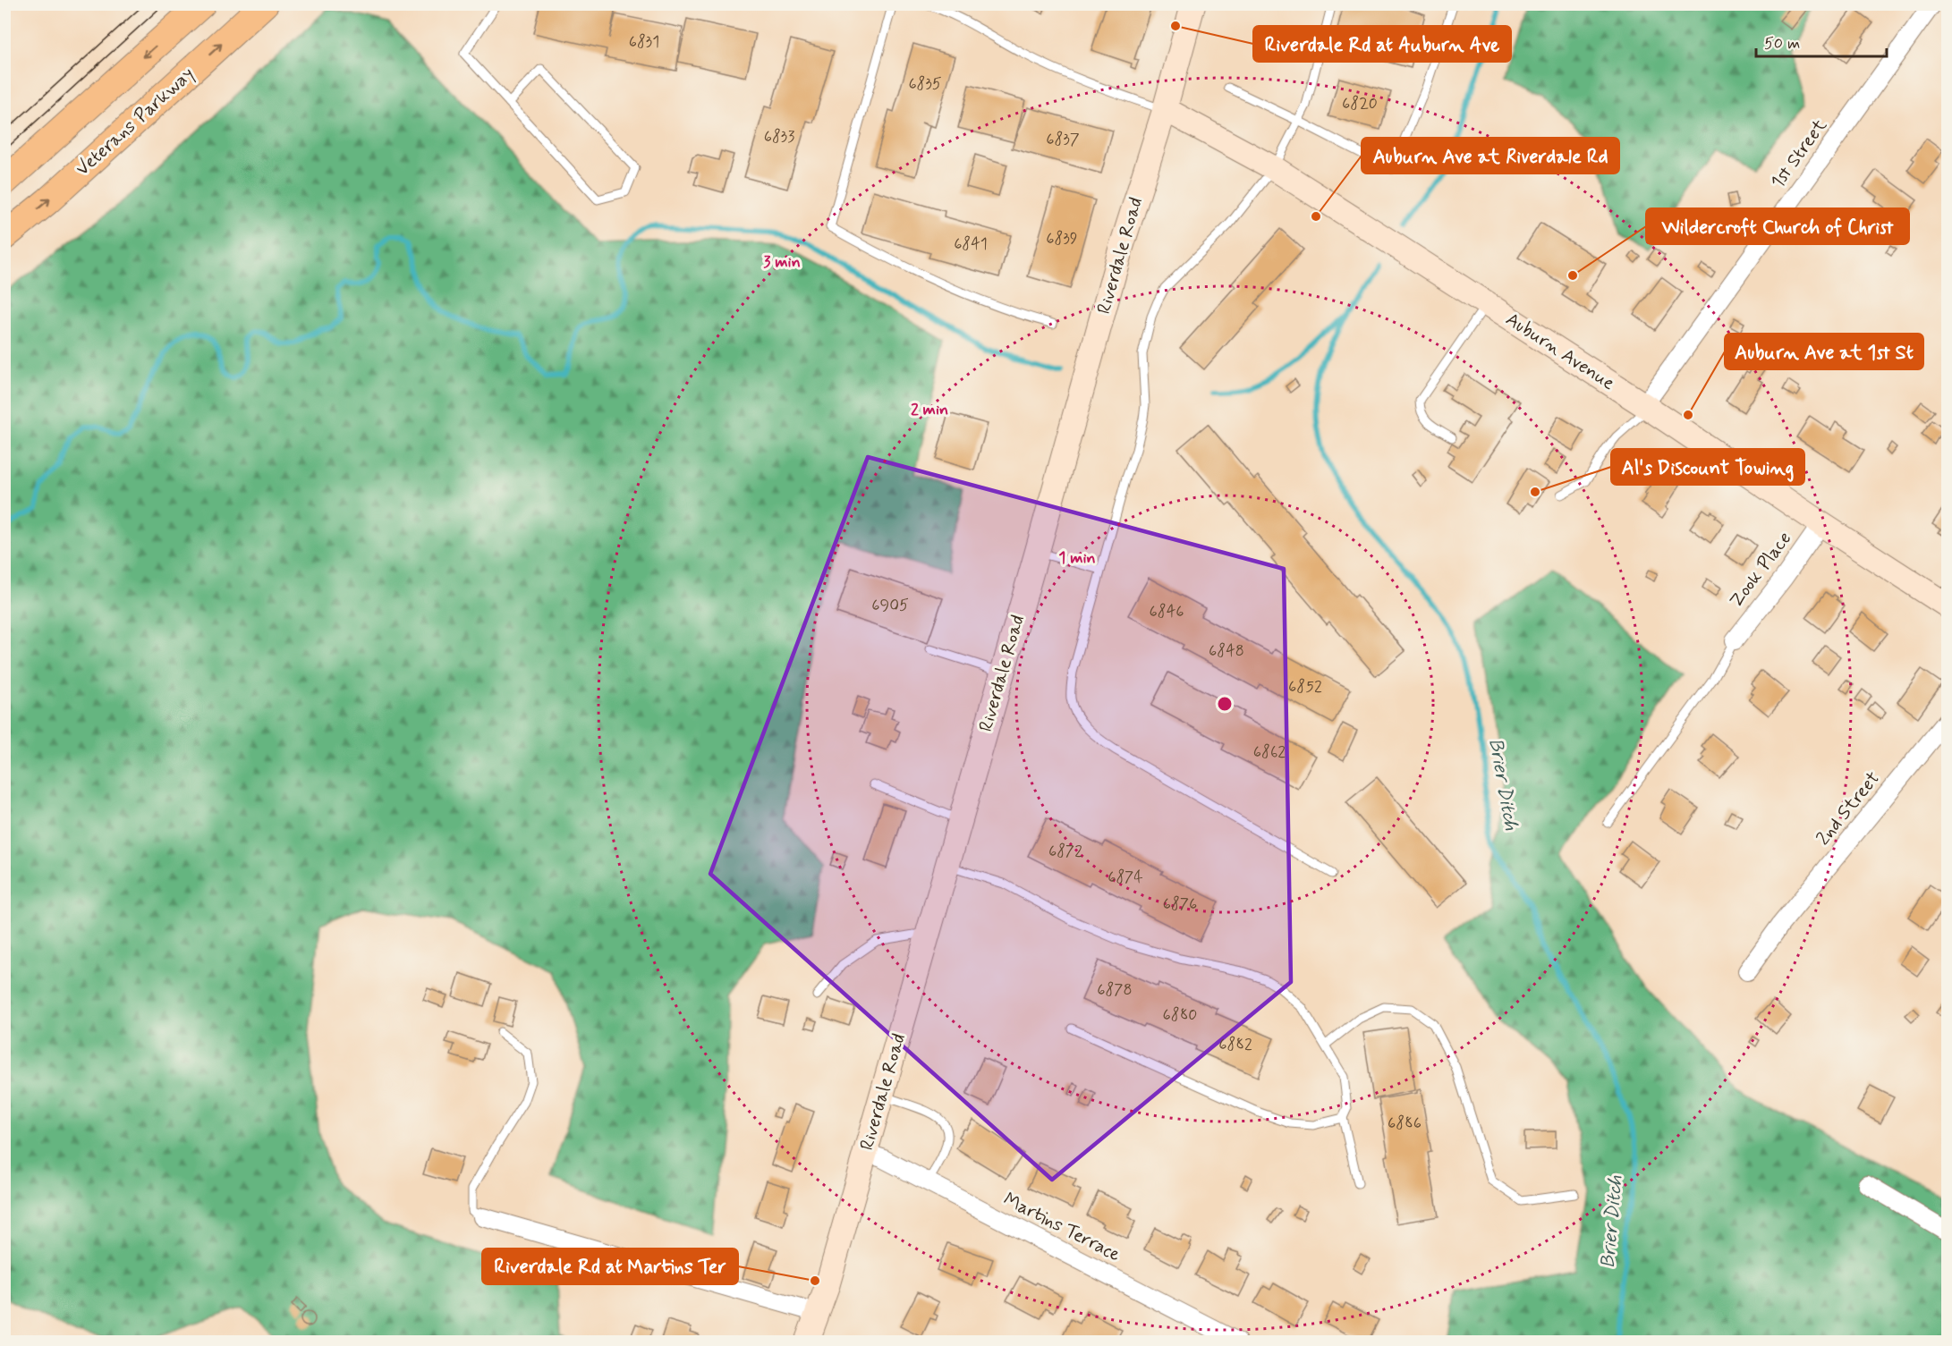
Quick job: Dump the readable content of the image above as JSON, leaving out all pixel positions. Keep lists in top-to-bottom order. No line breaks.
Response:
{"streets":{"main road":["Veterans Parkway","Riverdale Road","Auburn Avenue"],"street":["1st Street","Zook Place","2nd Street","Martins Terrace"]},"crossings":[["1st Street","Auburn Avenue"],["Riverdale Road","Auburn Avenue"],["Riverdale Road","Martins Terrace"],["Auburn Avenue","Zook Place"]],"water":["Brier Ditch"],"places":["Riverdale Rd at Auburn Ave","Auburn Ave at Riverdale Rd","Wildercroft Church of Christ","Auburn Ave at 1st St","Al's Discount Towing","Riverdale Rd at Martins Ter"],"house_numbers":["6831","6835","6820","6833","6837","6839","6841","6905","6846","6848","6852","6862","6872","6874","6876","6878","6880","6882","6886"],"scale_bar":"50 m","rings":["3 min","2 min","1 min"]}
